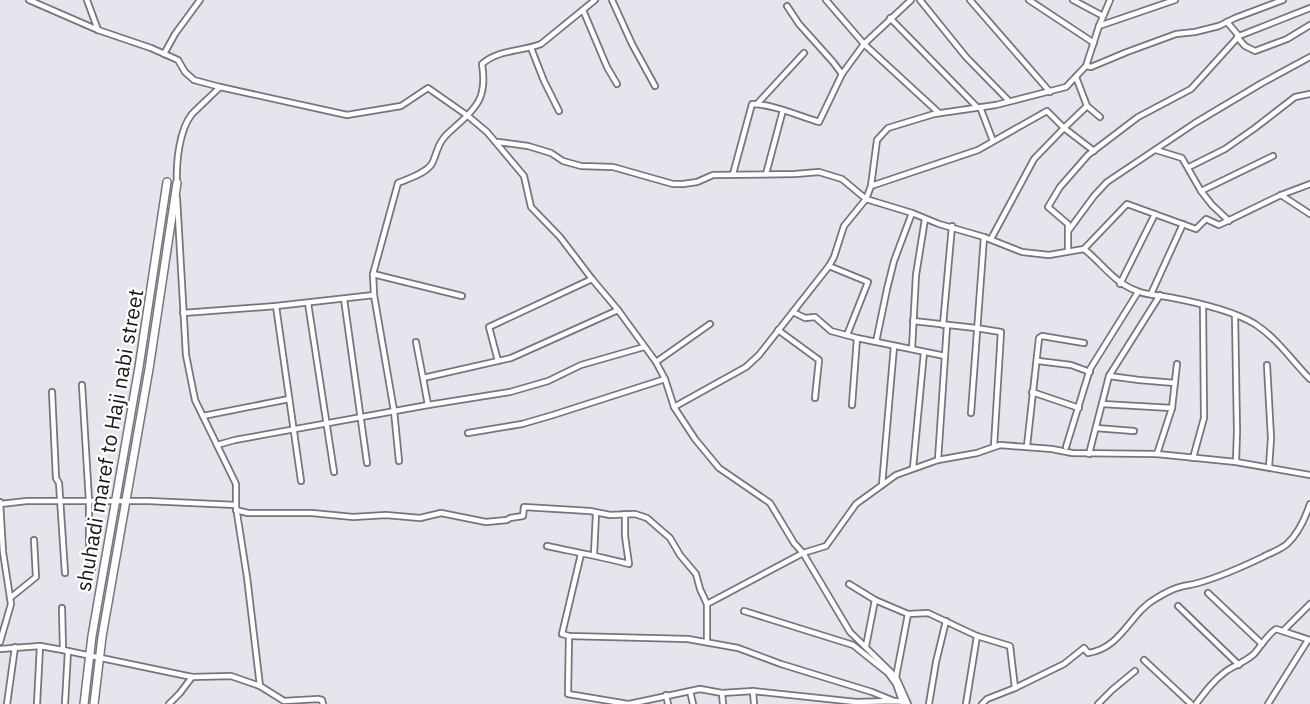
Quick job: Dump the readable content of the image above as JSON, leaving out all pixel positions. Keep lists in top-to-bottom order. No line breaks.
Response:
{"streets":{"main road":["shuhadi maref to Haji nabi street"]}}
